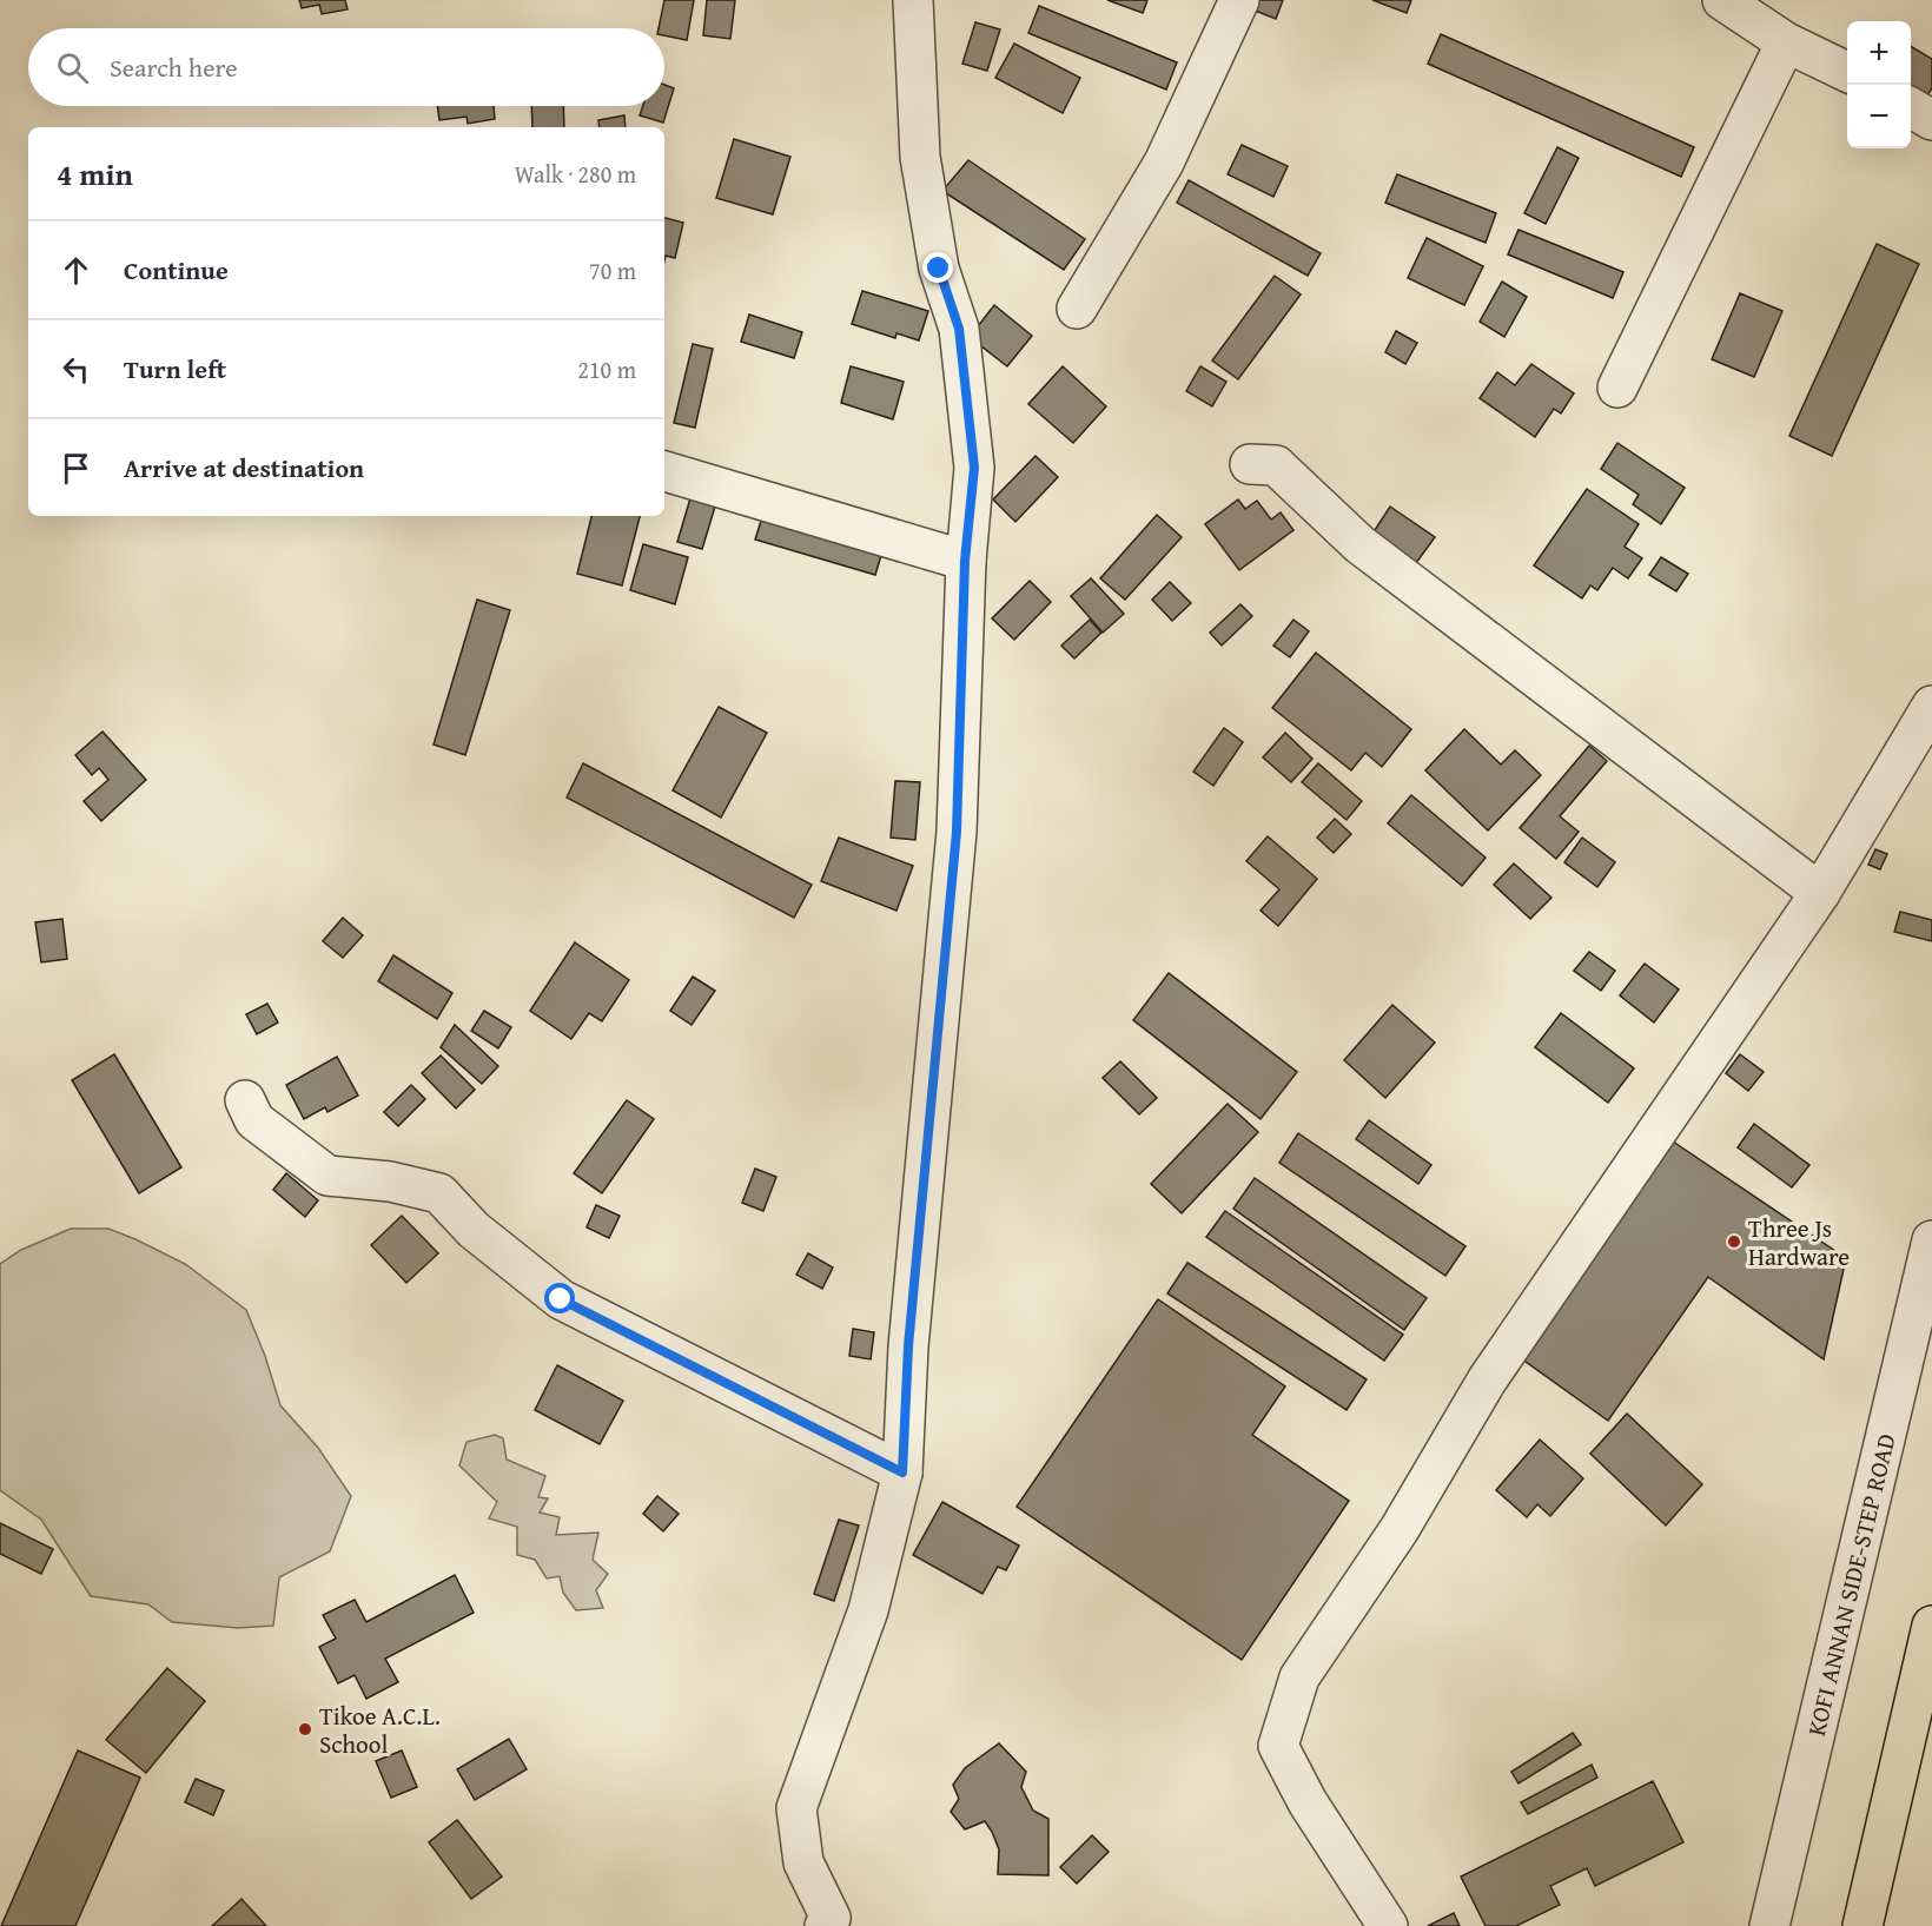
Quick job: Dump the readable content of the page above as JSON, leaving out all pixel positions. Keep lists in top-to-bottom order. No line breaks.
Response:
{"streets":{"street":["KOFI ANNAN SIDE-STEP ROAD"]},"places":["Three Js Hardware","Tikoe A.C.L. School"],"page":{"map_buttons":["+","−"],"search":"Search here","heading":["4 min","Walk · 280 m"],"list":[["Continue","70 m"],["Turn left","210 m"],"Arrive at destination"]}}
